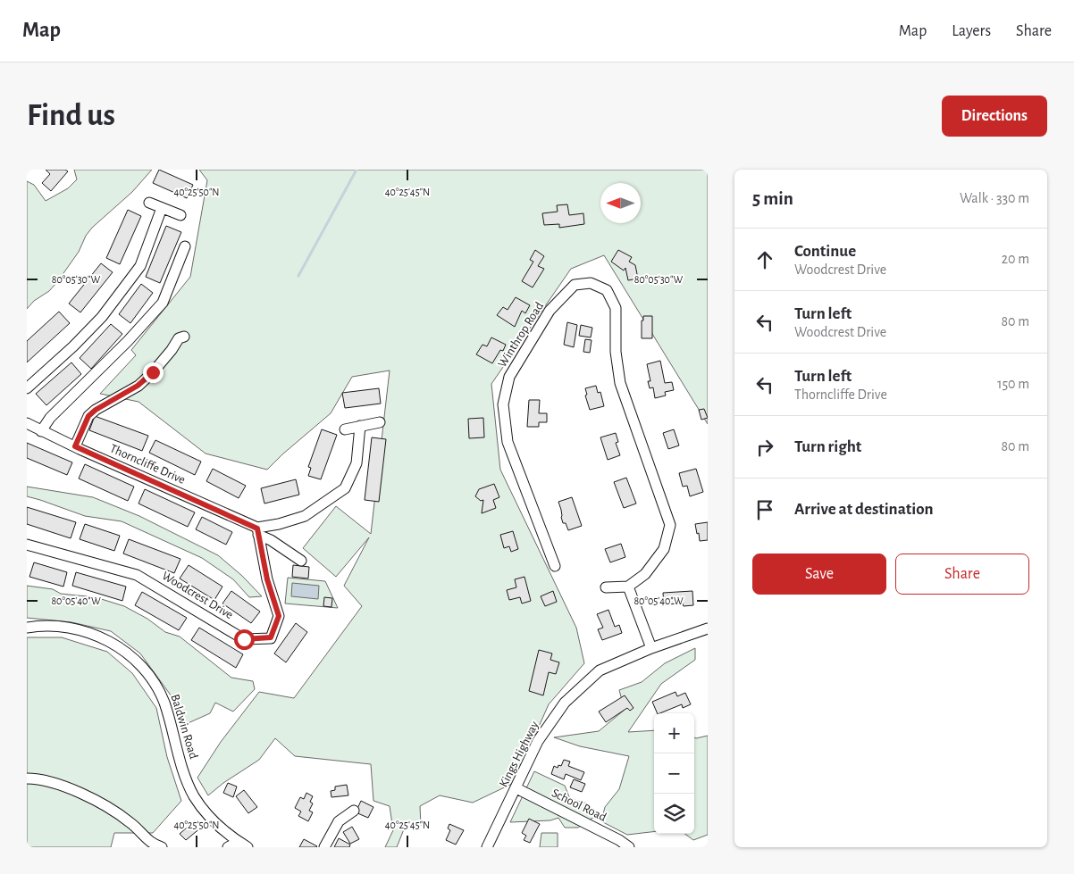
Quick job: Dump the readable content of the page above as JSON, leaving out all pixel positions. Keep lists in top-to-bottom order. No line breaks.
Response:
{"streets":{"street":["Winthrop Road","Thorncliffe Drive","Woodcrest Drive","Baldwin Road","Kings Highway","School Road"]},"crossings":[["Thorncliffe Drive","Woodcrest Drive"],["Kings Highway","School Road"]],"north":"left","page":{"header":"Map","nav":["Map","Layers","Share"],"buttons":["Directions",["Save","Share"]],"title":"Find us","heading":["5 min","Walk · 330 m"],"list":[["Continue","Woodcrest Drive","20 m"],["Turn left","Woodcrest Drive","80 m"],["Turn left","Thorncliffe Drive","150 m"],["Turn right","80 m"],"Arrive at destination"],"map_buttons":["+","−"]},"coordinates":["40°25'50\"N","40°25'45\"N","80°05'30\"W","80°05'40\"W"]}
